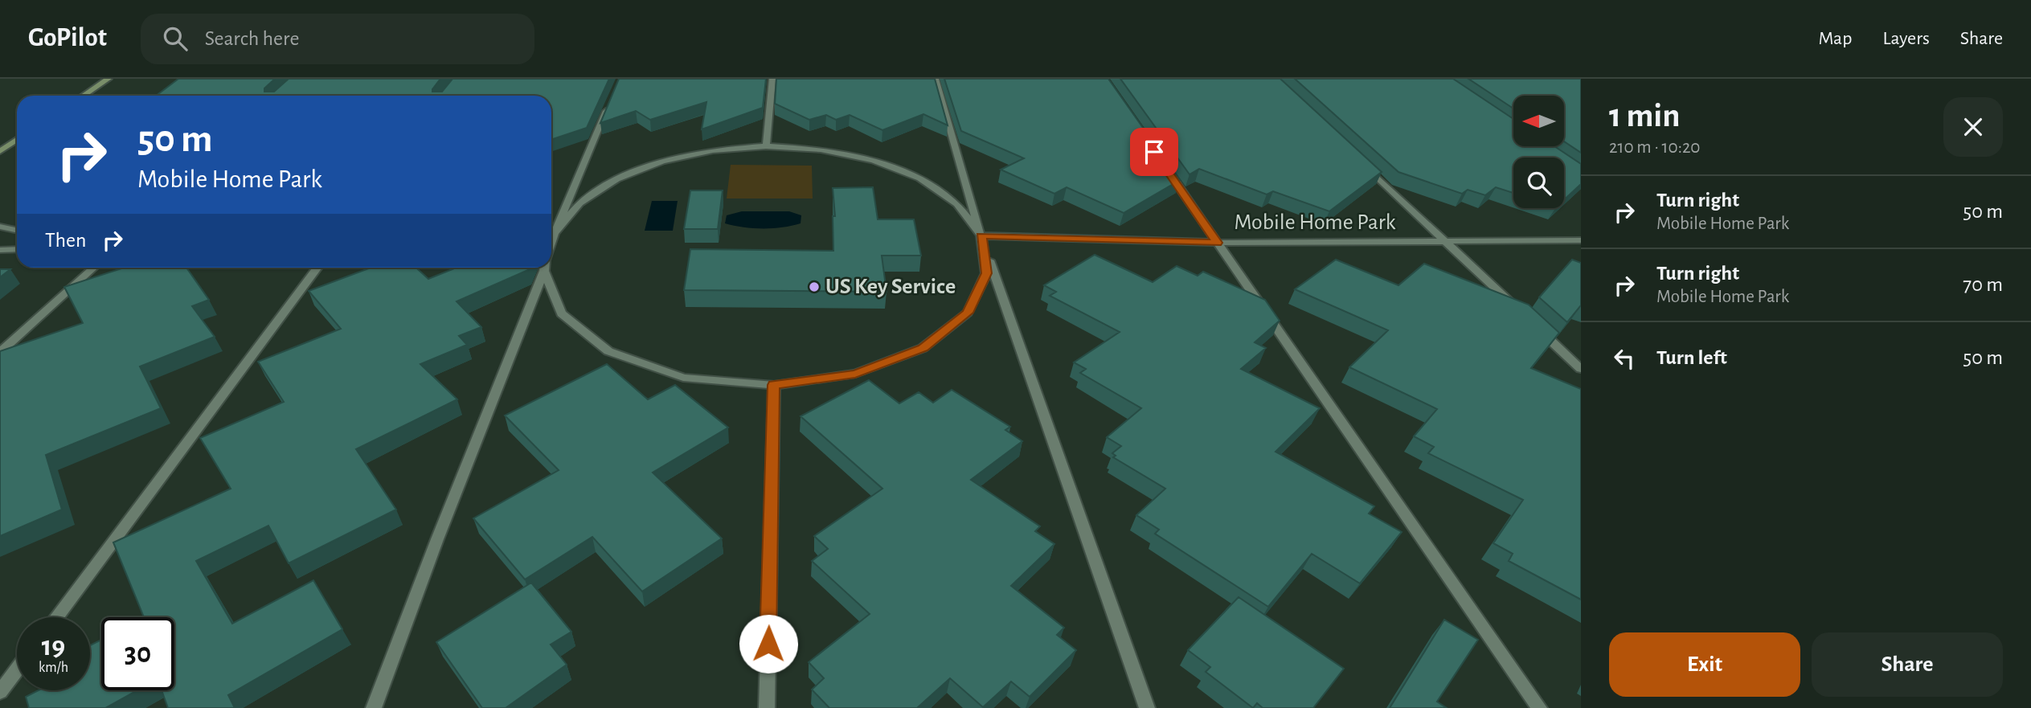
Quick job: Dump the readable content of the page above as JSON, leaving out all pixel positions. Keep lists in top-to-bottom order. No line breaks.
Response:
{"streets":{"street":["Mobile Home Park"]},"places":["US Key Service"],"north":"left","page":{"header":"GoPilot","search":"Search here","nav":["Map","Layers","Share"],"heading":["1 min","210 m · 10:20"],"turn":["50 m","Mobile Home Park"],"list":[{"name":"Turn right","note":"Mobile Home Park","value":"50 m"},{"name":"Turn right","note":"Mobile Home Park","value":"70 m"},{"name":"Turn left","value":"50 m"}],"then":"Then","speed":"19 km/h","limit":"30","buttons":["Exit","Share"]}}
